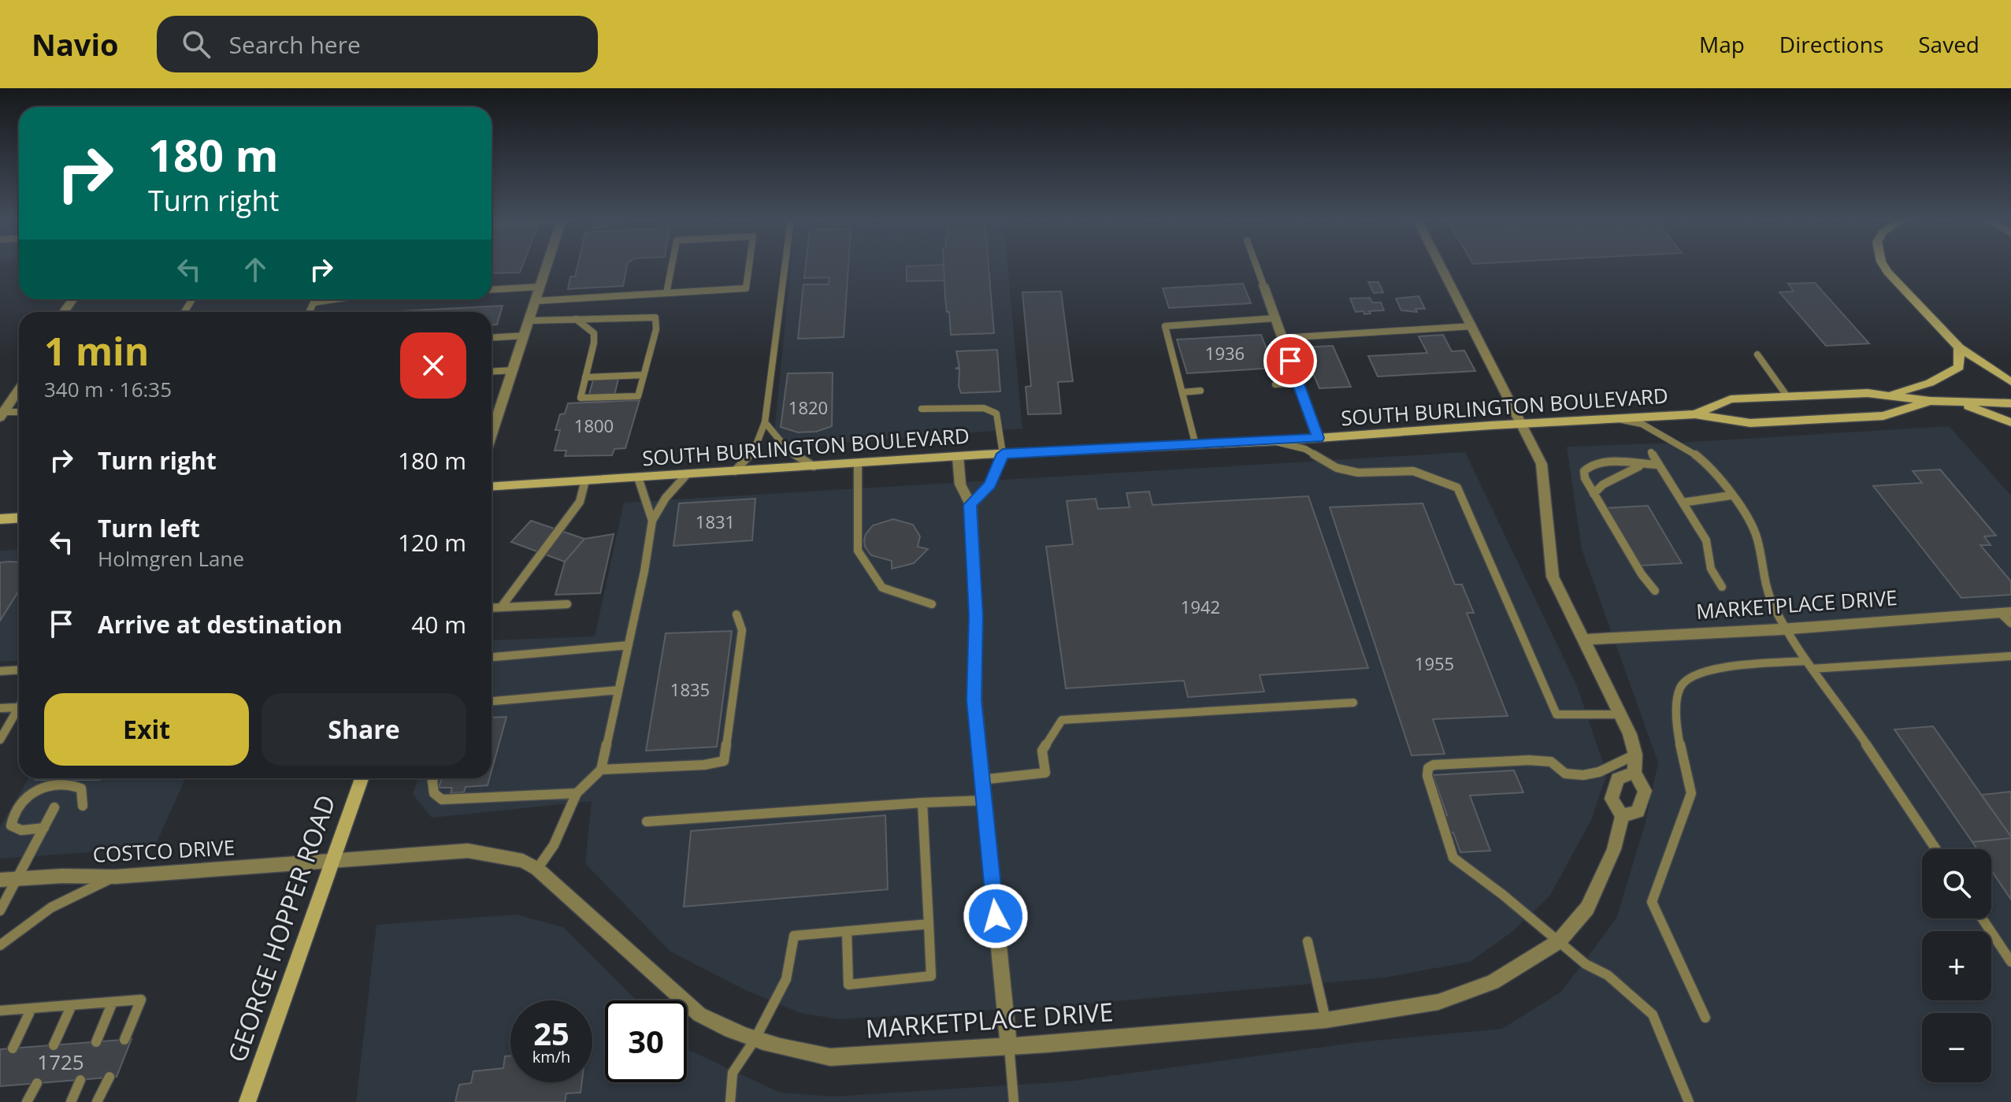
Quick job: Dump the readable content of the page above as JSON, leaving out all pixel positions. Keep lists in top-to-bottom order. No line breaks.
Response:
{"streets":{"main road":["SOUTH BURLINGTON BOULEVARD","GEORGE HOPPER ROAD"],"street":["MARKETPLACE DRIVE","COSTCO DRIVE"]},"crossings":[["MARKETPLACE DRIVE","COSTCO DRIVE"],["MARKETPLACE DRIVE","GEORGE HOPPER ROAD"],["COSTCO DRIVE","GEORGE HOPPER ROAD"]],"house_numbers":["1936","1820","1800","1831","1942","1955","1835","1725"],"page":{"header":"Navio","search":"Search here","nav":["Map","Directions","Saved"],"turn":["180 m","Turn right"],"heading":["1 min","340 m · 16:35"],"list":[{"name":"Turn right","value":"180 m"},{"name":"Turn left","note":"Holmgren Lane","value":"120 m"},{"name":"Arrive at destination","value":"40 m"}],"buttons":["Exit","Share"],"map_buttons":["+","−"],"speed":"25 km/h","limit":"30"}}
